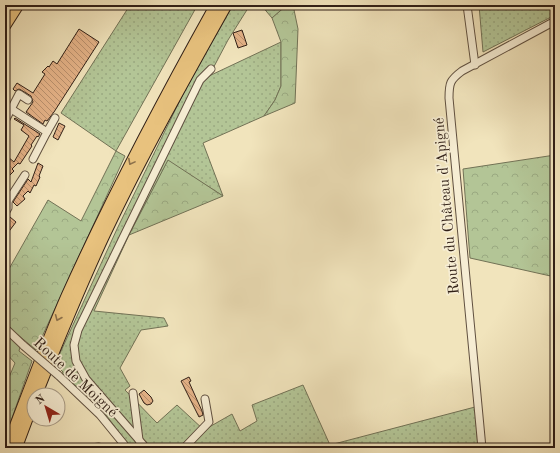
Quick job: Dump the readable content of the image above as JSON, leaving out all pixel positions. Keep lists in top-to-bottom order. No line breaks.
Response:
{"streets":{"street":["Route du Château d'Apigné","Route de Moigné"]},"north":"top left"}
